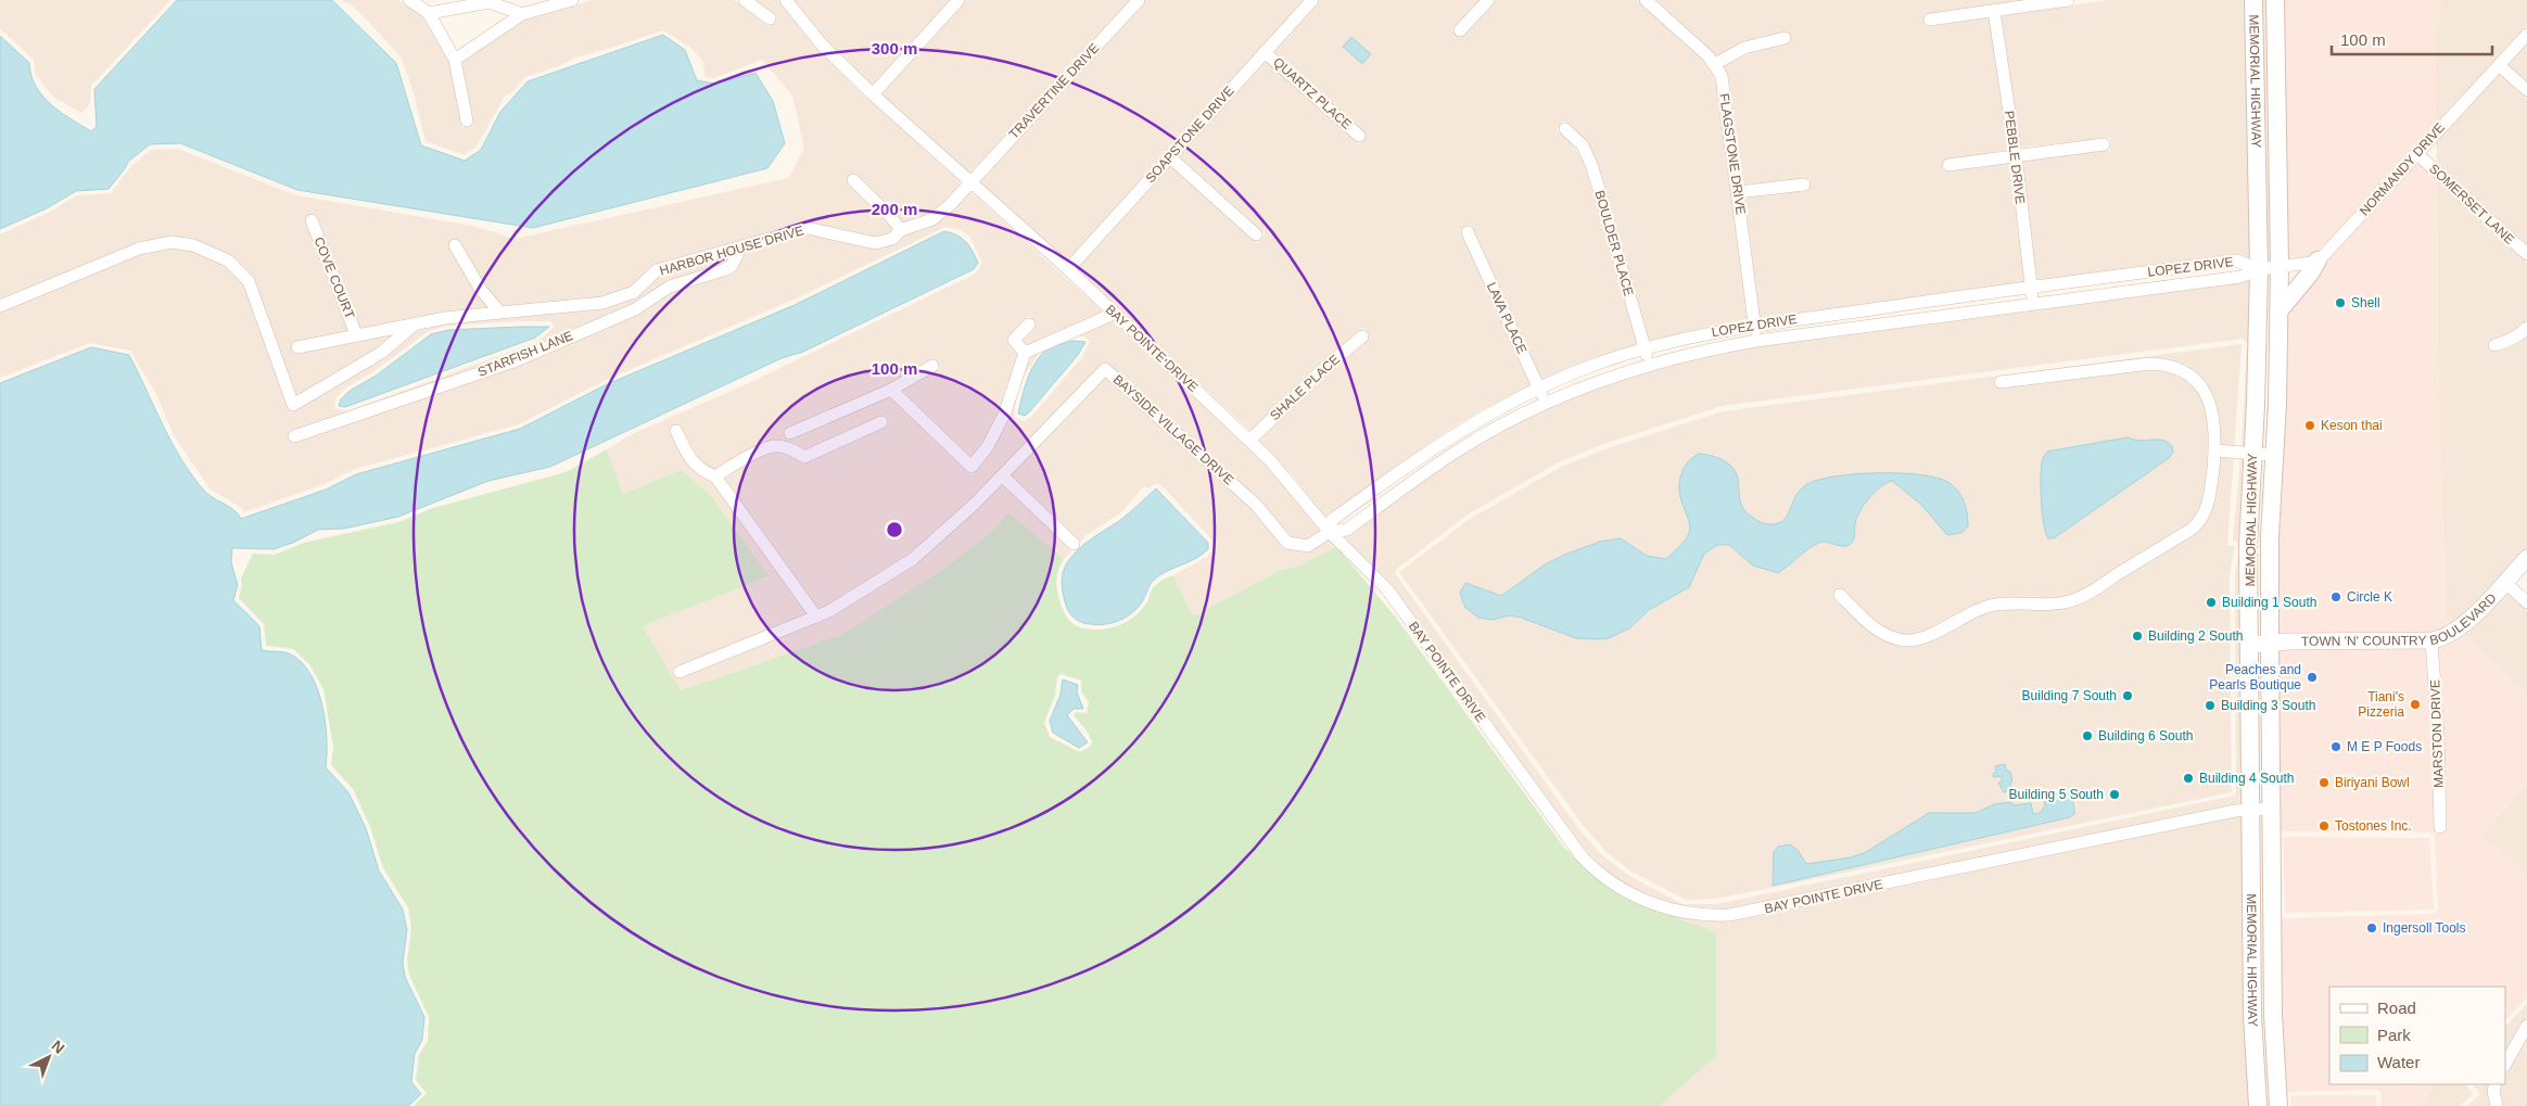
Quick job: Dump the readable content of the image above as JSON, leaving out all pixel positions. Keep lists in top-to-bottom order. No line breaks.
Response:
{"streets":{"main road":["MEMORIAL HIGHWAY"],"street":["TRAVERTINE DRIVE","QUARTZ PLACE","SOAPSTONE DRIVE","FLAGSTONE DRIVE","PEBBLE DRIVE","NORMANDY DRIVE","SOMERSET LANE","BOULDER PLACE","HARBOR HOUSE DRIVE","LOPEZ DRIVE","COVE COURT","LAVA PLACE","BAY POINTE DRIVE","STARFISH LANE","SHALE PLACE","BAYSIDE VILLAGE DRIVE","TOWN 'N' COUNTRY BOULEVARD","MARSTON DRIVE"]},"crossings":[["MEMORIAL HIGHWAY","LOPEZ DRIVE"],["MEMORIAL HIGHWAY","BAY POINTE DRIVE"],["MEMORIAL HIGHWAY","TOWN 'N' COUNTRY BOULEVARD"],["TRAVERTINE DRIVE","HARBOR HOUSE DRIVE"],["TRAVERTINE DRIVE","BAY POINTE DRIVE"],["QUARTZ PLACE","SOAPSTONE DRIVE"],["SOAPSTONE DRIVE","BAY POINTE DRIVE"],["FLAGSTONE DRIVE","LOPEZ DRIVE"],["PEBBLE DRIVE","LOPEZ DRIVE"],["NORMANDY DRIVE","SOMERSET LANE"],["BOULDER PLACE","LOPEZ DRIVE"],["HARBOR HOUSE DRIVE","COVE COURT"],["HARBOR HOUSE DRIVE","BAY POINTE DRIVE"],["HARBOR HOUSE DRIVE","STARFISH LANE"],["LOPEZ DRIVE","LAVA PLACE"],["LOPEZ DRIVE","BAY POINTE DRIVE"],["LOPEZ DRIVE","BAYSIDE VILLAGE DRIVE"],["BAY POINTE DRIVE","SHALE PLACE"],["BAY POINTE DRIVE","BAYSIDE VILLAGE DRIVE"],["TOWN 'N' COUNTRY BOULEVARD","MARSTON DRIVE"]],"places":["Shell","Keson thai","Circle K","Building 1 South","Building 2 South","Peaches and Pearls Boutique","Building 7 South","Tiani's Pizzeria","Building 3 South","Building 6 South","M E P Foods","Building 4 South","Biriyani Bowl","Building 5 South","Tostones Inc.","Ingersoll Tools"],"legend":["Road","Park","Water"],"scale_bar":"100 m","north":"top right","rings":["300 m","200 m","100 m"]}
